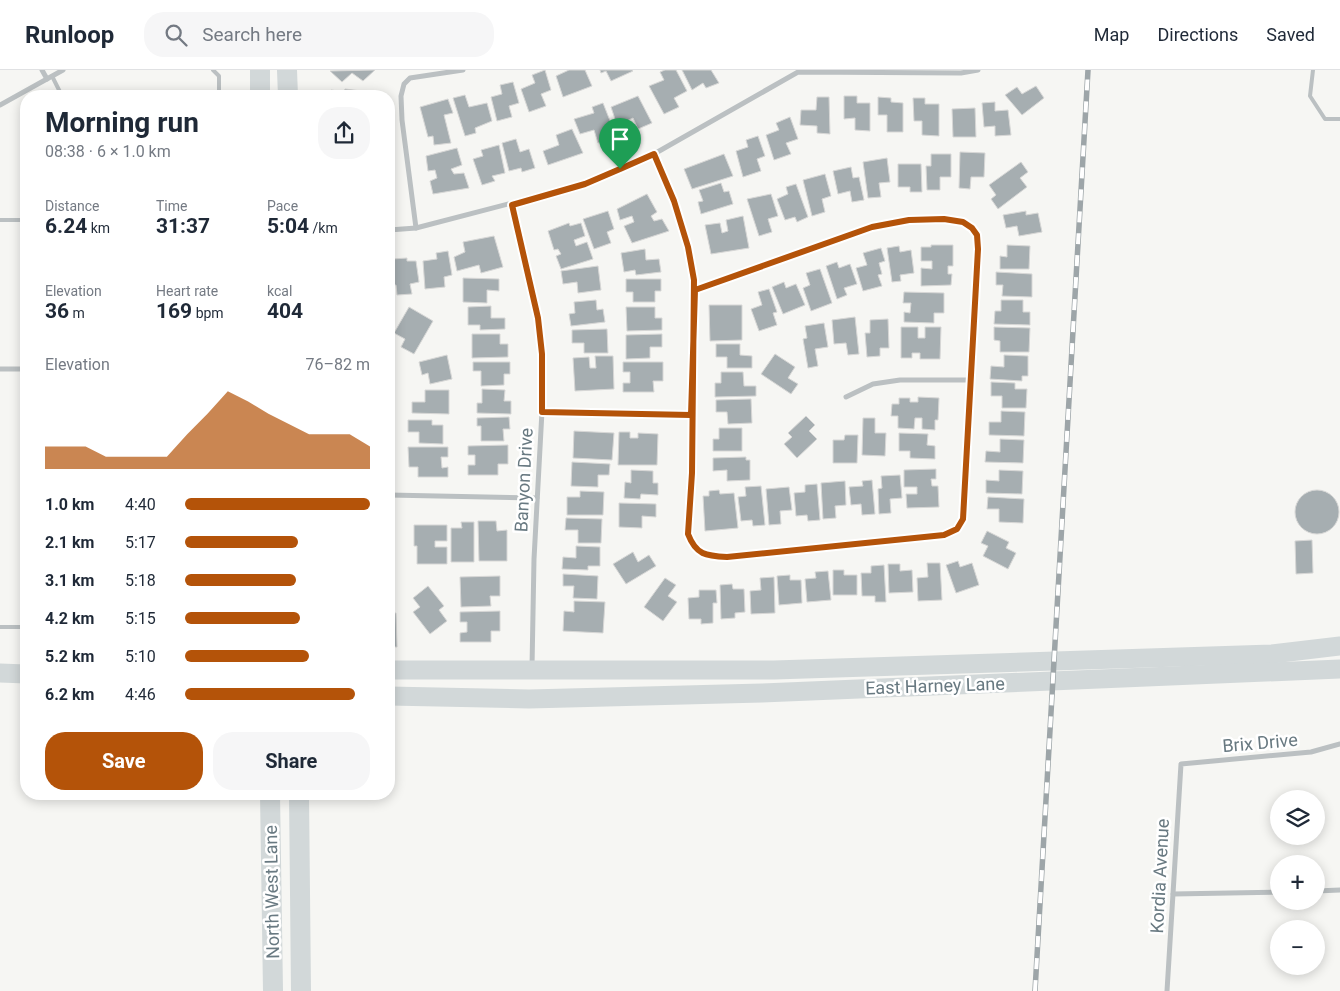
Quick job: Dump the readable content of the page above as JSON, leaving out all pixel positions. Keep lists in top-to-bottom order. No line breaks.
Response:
{"streets":{"main road":["East Harney Lane","North West Lane"],"street":["Banyon Drive","Brix Drive","Kordia Avenue"]},"crossings":[["Banyon Drive","East Harney Lane"],["Brix Drive","Kordia Avenue"]],"page":{"header":"Runloop","search":"Search here","nav":["Map","Directions","Saved"],"heading":["Morning run","08:38 · 6 × 1.0 km"],"stats":[["Distance","6.24 km"],["Time","31:37"],["Pace","5:04 /km"],["Elevation","36 m"],["Heart rate","169 bpm"],["kcal","404"]],"chart":["Elevation","76–82 m"],"list":[{"name":"1.0 km","note":"4:40"},{"name":"2.1 km","note":"5:17"},{"name":"3.1 km","note":"5:18"},{"name":"4.2 km","note":"5:15"},{"name":"5.2 km","note":"5:10"},{"name":"6.2 km","note":"4:46"}],"buttons":["Save","Share"],"map_buttons":["+","−"]}}
